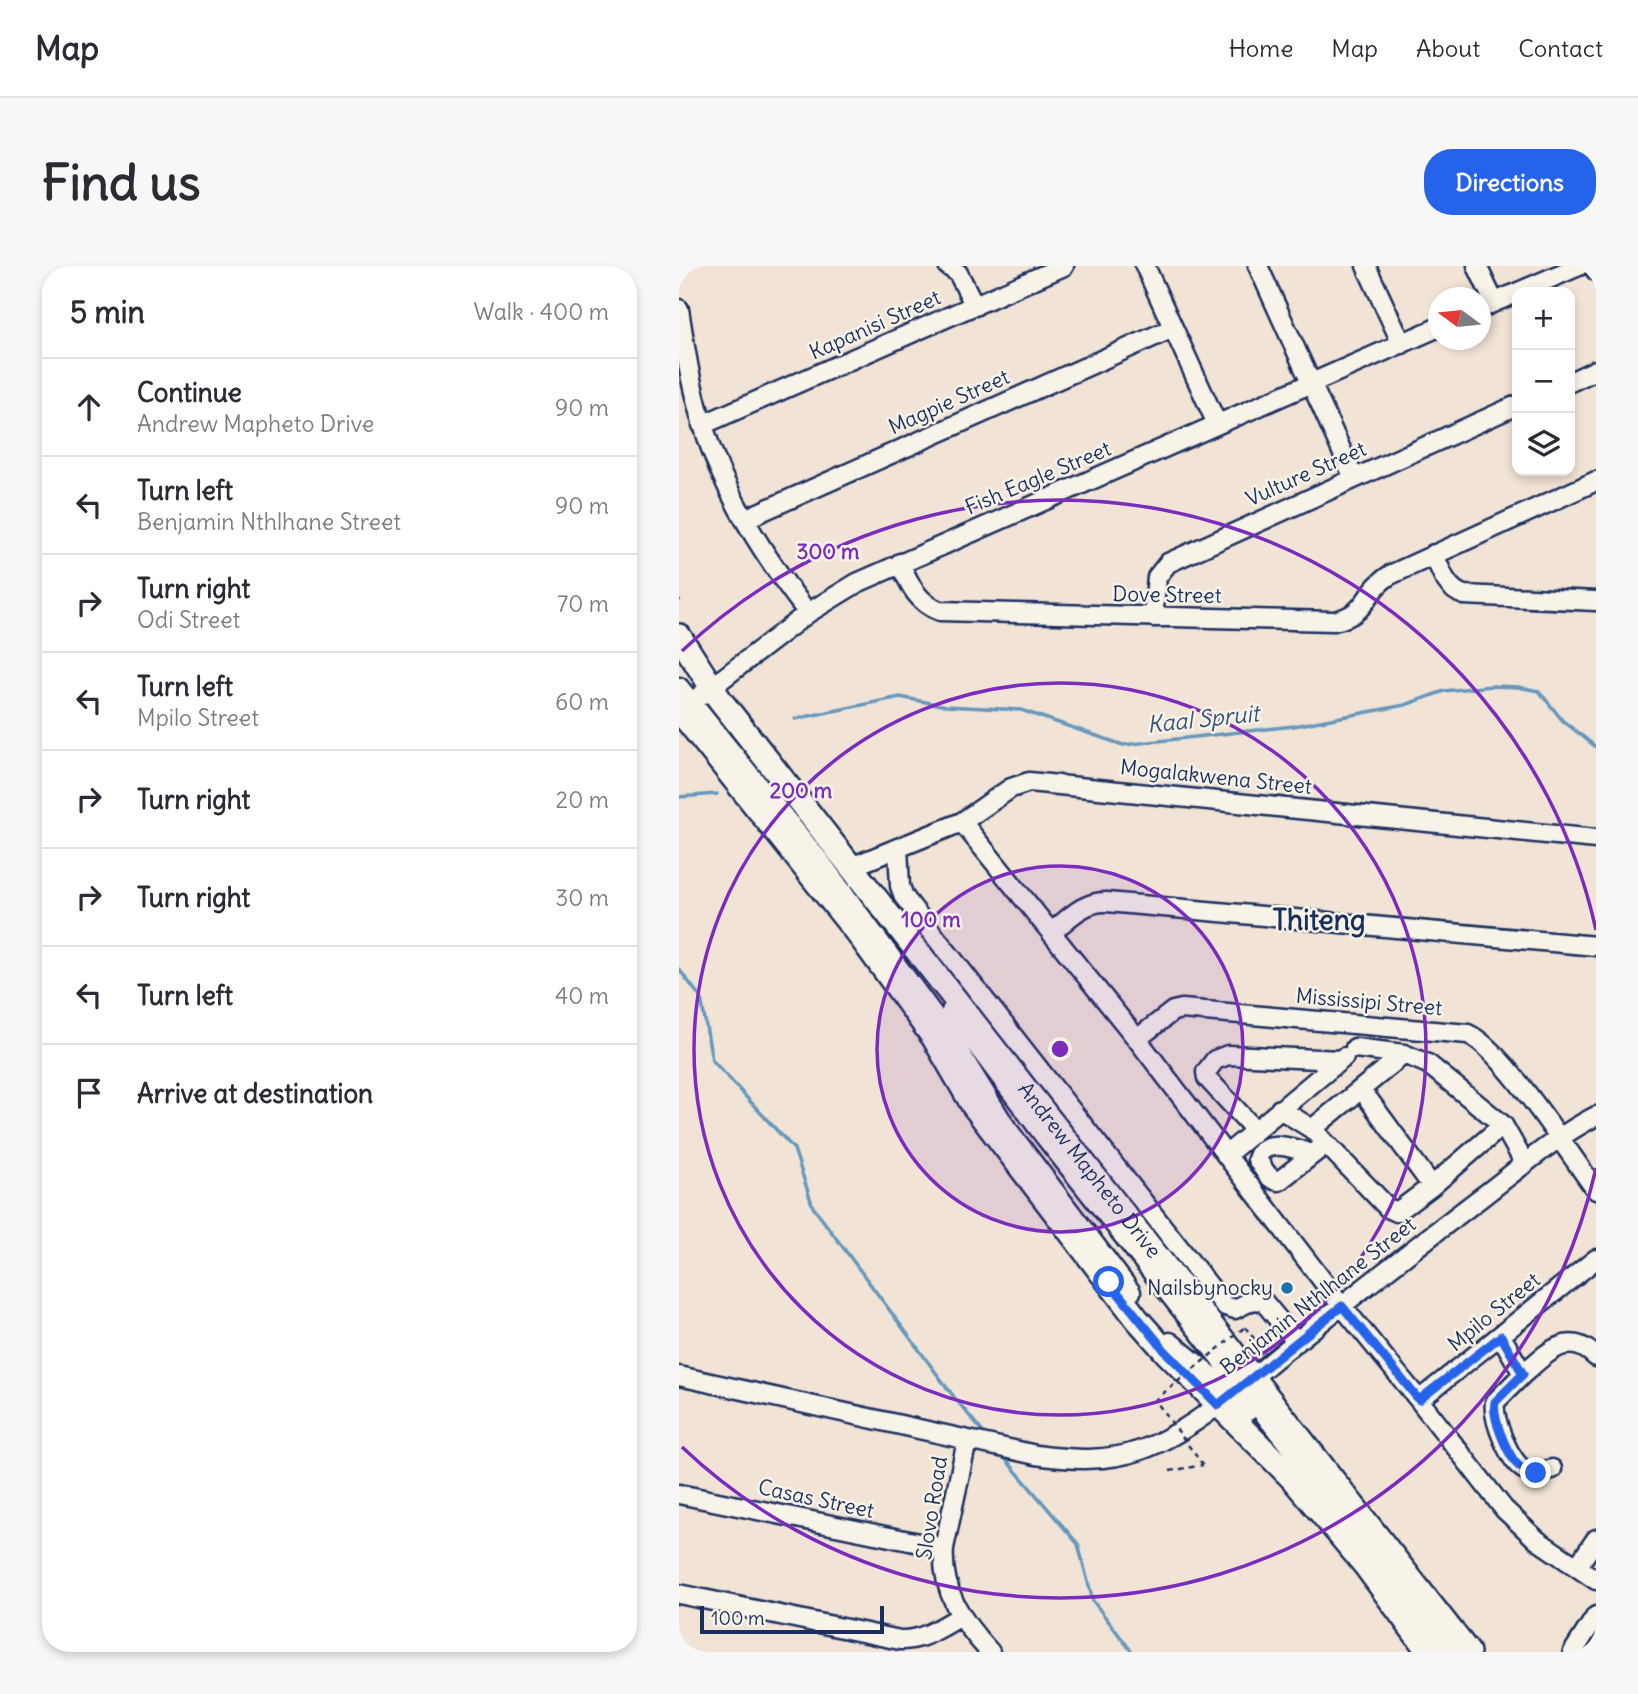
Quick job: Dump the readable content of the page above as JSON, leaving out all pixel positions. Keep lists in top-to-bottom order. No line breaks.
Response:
{"streets":{"main road":["Andrew Mapheto Drive"],"street":["Kapanisi Street","Magpie Street","Vulture Street","Fish Eagle Street","Dove Street","Mogalakwena Street","Mississipi Street","Benjamin Nthlhane Street","Mpilo Street","Casas Street","Slovo Road"]},"crossings":[["Vulture Street","Dove Street"],["Fish Eagle Street","Dove Street"],["Fish Eagle Street","Andrew Mapheto Drive"],["Mogalakwena Street","Andrew Mapheto Drive"],["Mississipi Street","Benjamin Nthlhane Street"],["Andrew Mapheto Drive","Benjamin Nthlhane Street"],["Benjamin Nthlhane Street","Slovo Road"],["Casas Street","Slovo Road"]],"districts":["Thiteng"],"water":["Kaal Spruit"],"places":["Nailsbynocky"],"scale_bar":"100 m","north":"left","page":{"header":"Map","nav":["Home","Map","About","Contact"],"buttons":"Directions","title":"Find us","heading":["5 min","Walk · 400 m"],"map_buttons":["+","−"],"list":[["Continue","Andrew Mapheto Drive","90 m"],["Turn left","Benjamin Nthlhane Street","90 m"],["Turn right","Odi Street","70 m"],["Turn left","Mpilo Street","60 m"],["Turn right","20 m"],["Turn right","30 m"],["Turn left","40 m"],"Arrive at destination"],"scale":"100 m"},"rings":["300 m","200 m","100 m"]}
